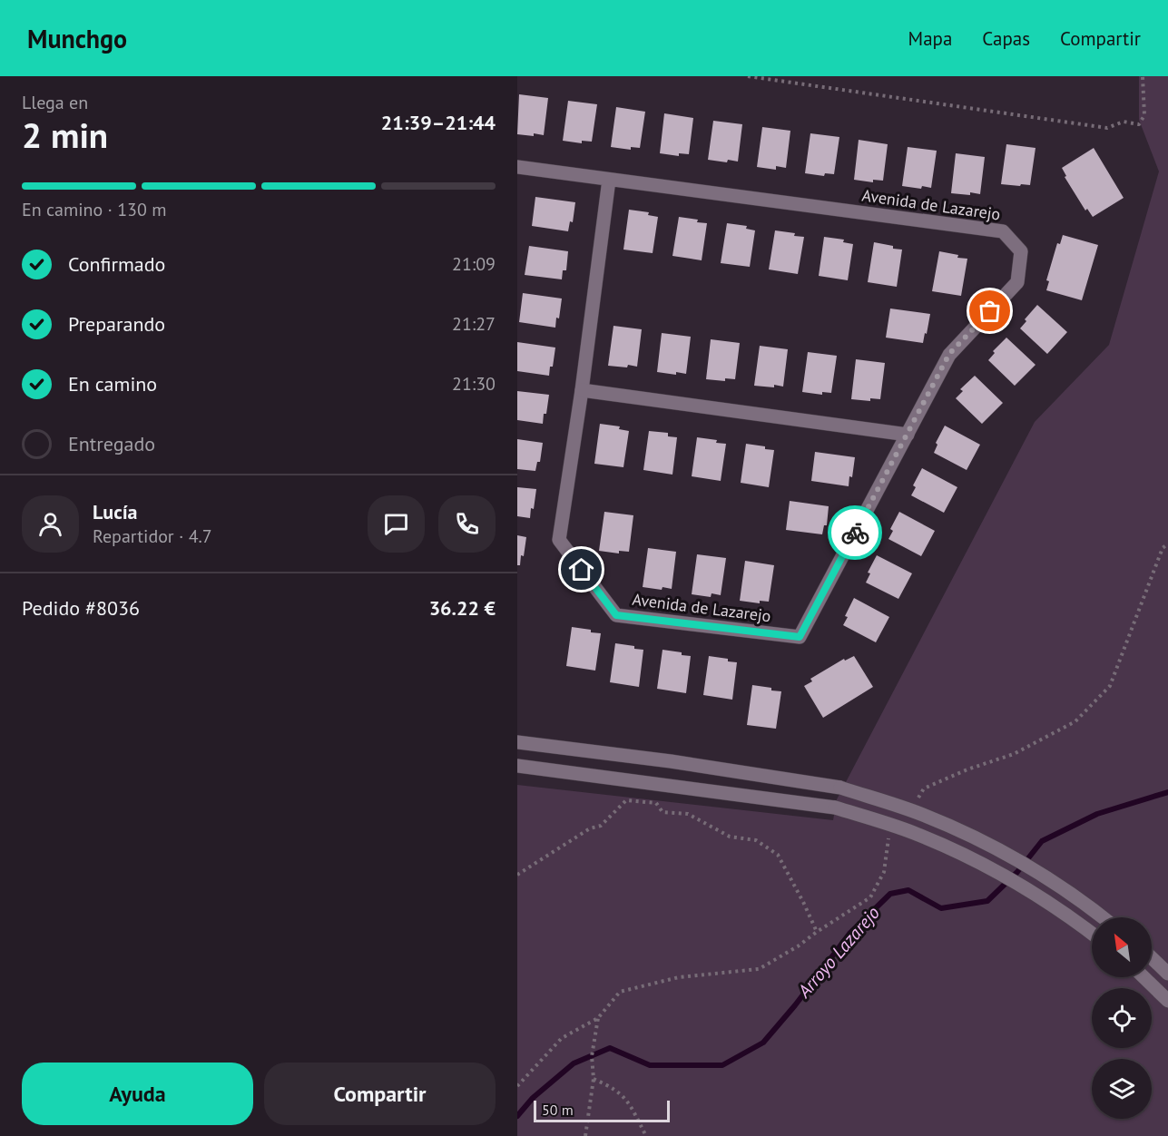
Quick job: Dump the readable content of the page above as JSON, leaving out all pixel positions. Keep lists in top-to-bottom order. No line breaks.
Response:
{"streets":{"street":["Avenida de Lazarejo"]},"water":["Arroyo Lazarejo"],"scale_bar":"50 m","north":"top left","page":{"header":"Munchgo","nav":["Mapa","Capas","Compartir"],"heading":["2 min","Llega en","21:39–21:44"],"panel":["Lucía","Repartidor · 4.7","Pedido #8036","36.22 €"],"bar":"En camino · 130 m","list":[["Confirmado","21:09"],["Preparando","21:27"],["En camino","21:30"],"Entregado"],"buttons":["Ayuda","Compartir"],"scale":"50 m"}}
